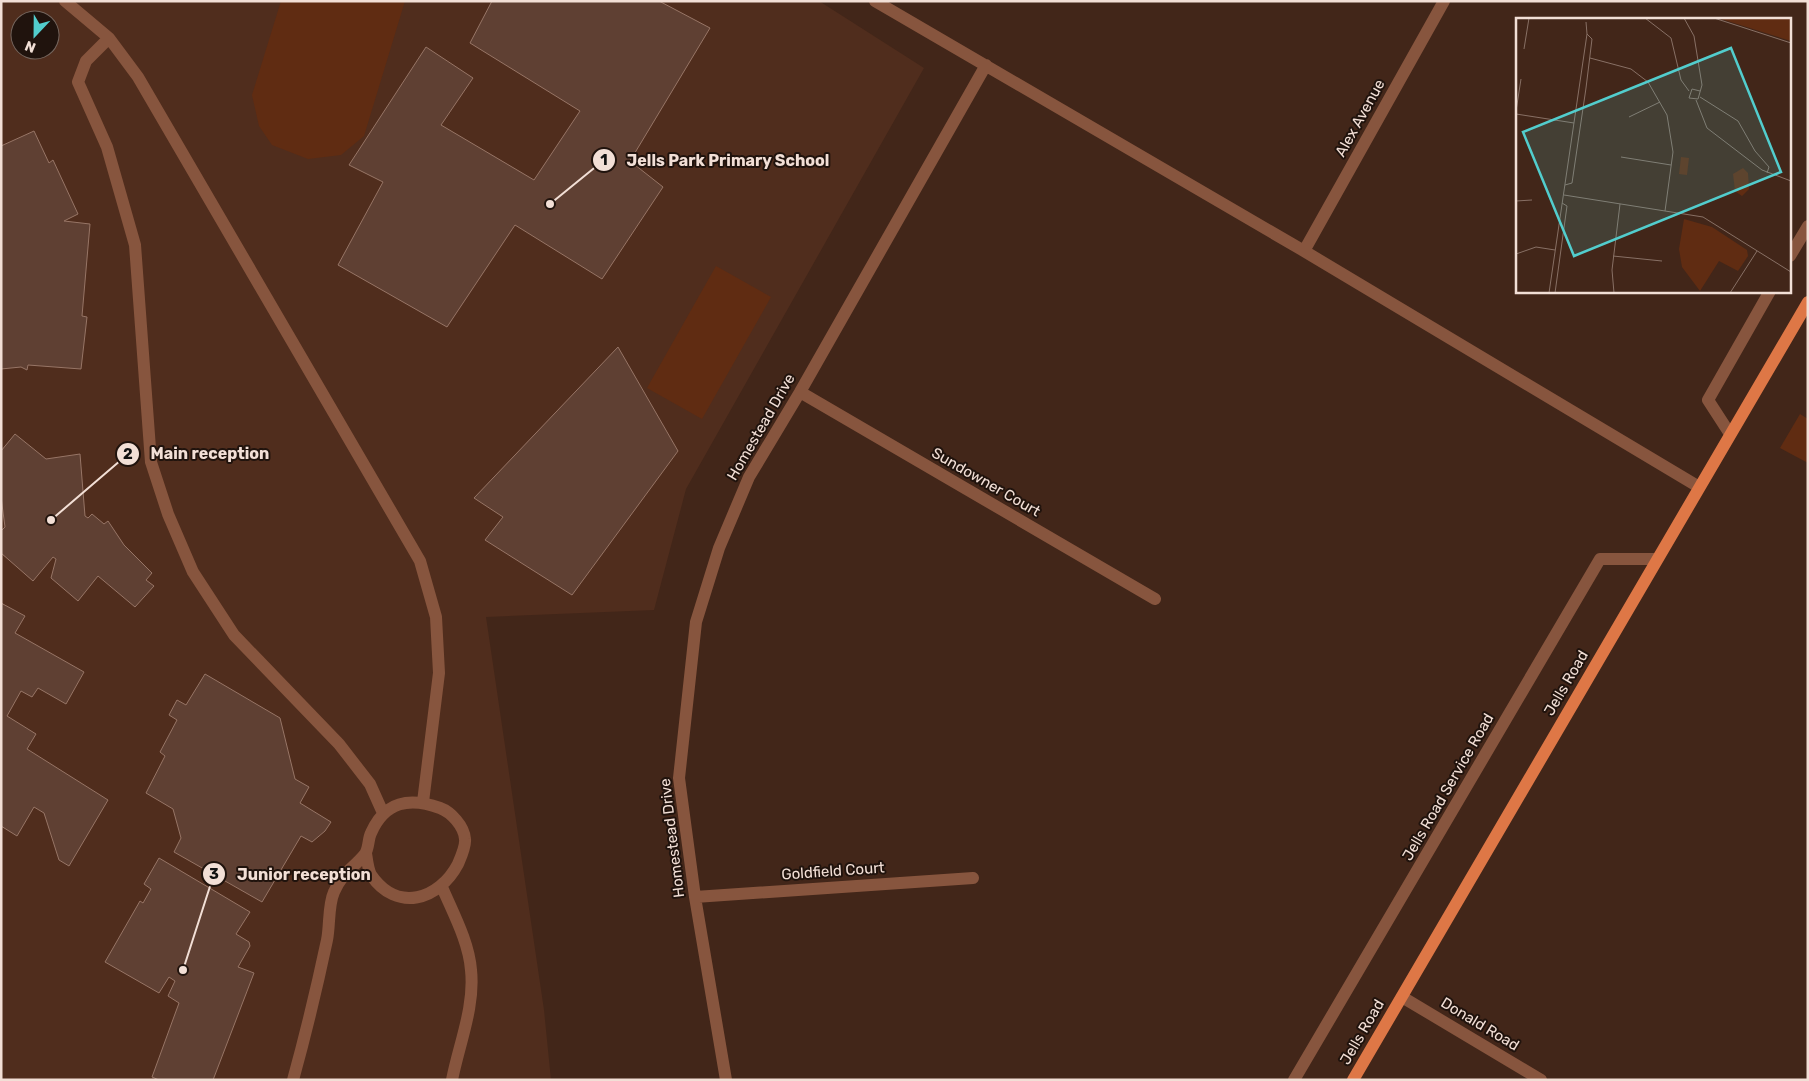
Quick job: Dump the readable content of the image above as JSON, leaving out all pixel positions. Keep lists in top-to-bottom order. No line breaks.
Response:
{"streets":{"main road":["Jells Road"],"street":["Alex Avenue","Homestead Drive","Sundowner Court","Jells Road Service Road","Goldfield Court","Donald Road"]},"crossings":[["Homestead Drive","Sundowner Court"],["Homestead Drive","Goldfield Court"],["Jells Road","Jells Road Service Road"],["Jells Road","Donald Road"]],"places":["Jells Park Primary School","Main reception","Junior reception"],"north":"bottom"}
